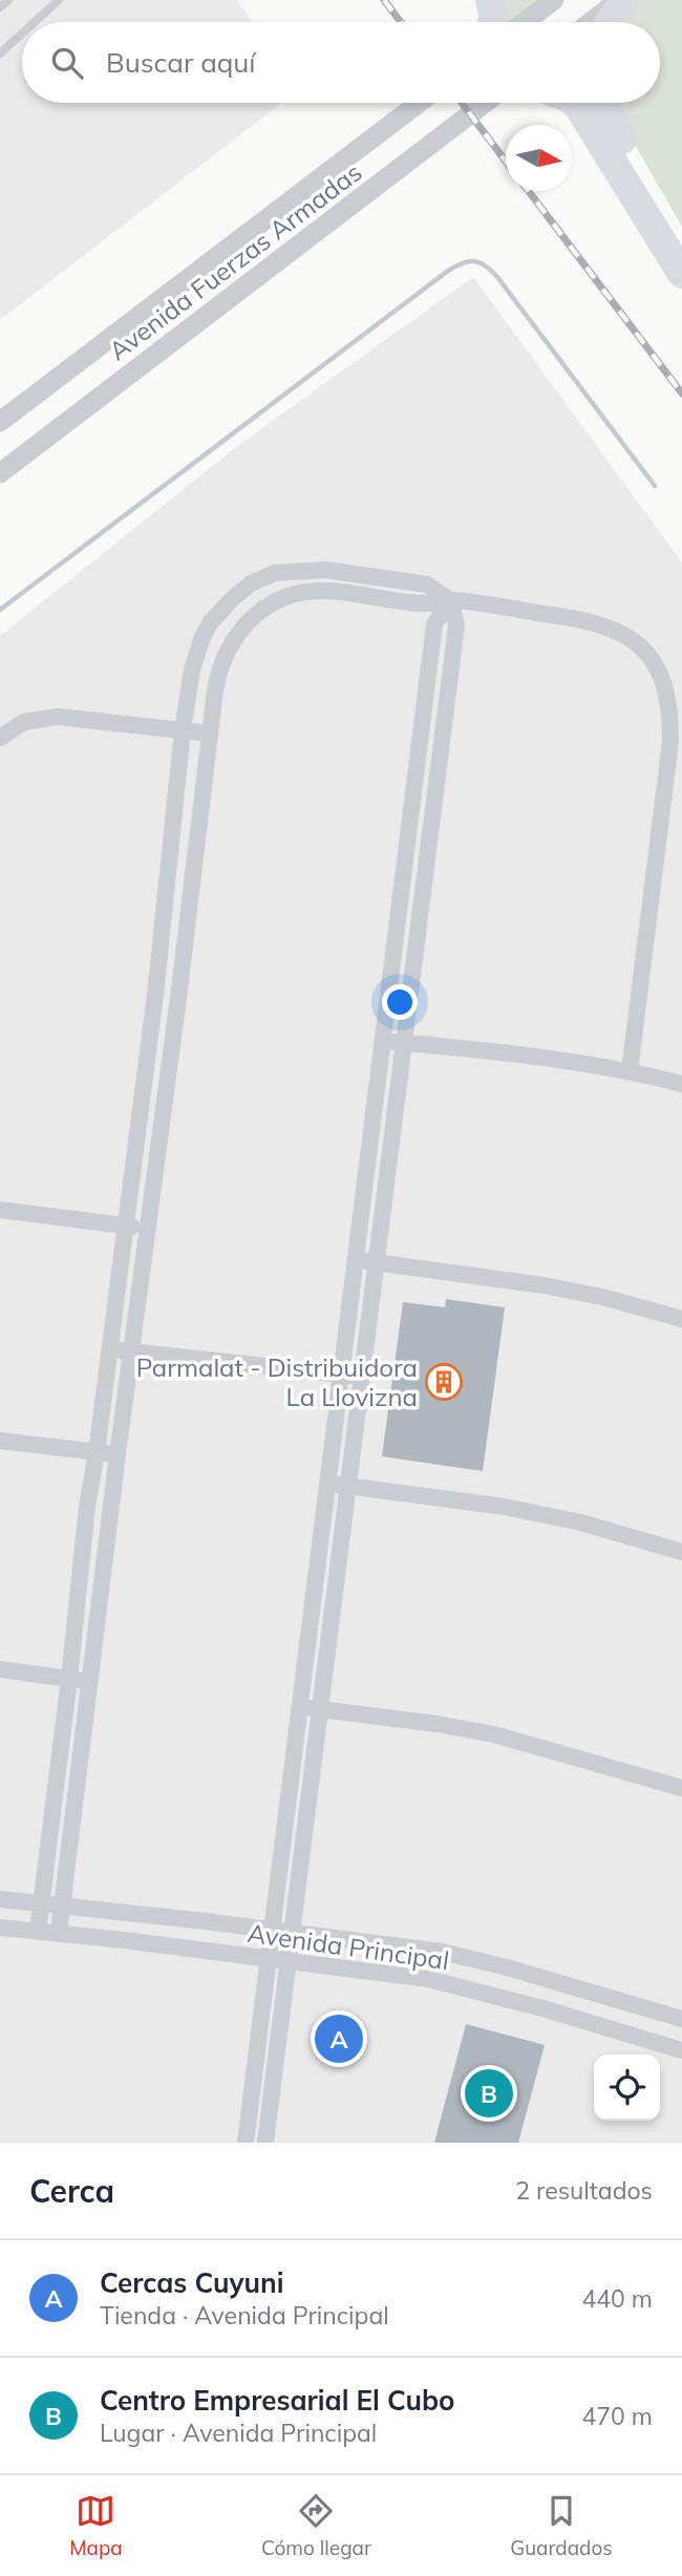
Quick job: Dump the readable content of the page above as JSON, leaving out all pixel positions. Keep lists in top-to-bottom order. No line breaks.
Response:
{"streets":{"street":["Avenida Fuerzas Armadas","Avenida Principal"]},"places":{"building":["Parmalat - Distribuidora La Llovizna"]},"north":"right","page":{"search":"Buscar aquí","pins":["A","B"],"heading":["Cerca","2 resultados"],"list":[{"mark":"A","name":"Cercas Cuyuni","note":"Tienda · Avenida Principal","value":"440 m"},{"mark":"B","name":"Centro Empresarial El Cubo","note":"Lugar · Avenida Principal","value":"470 m"}],"nav":["Mapa","Cómo llegar","Guardados"]}}
